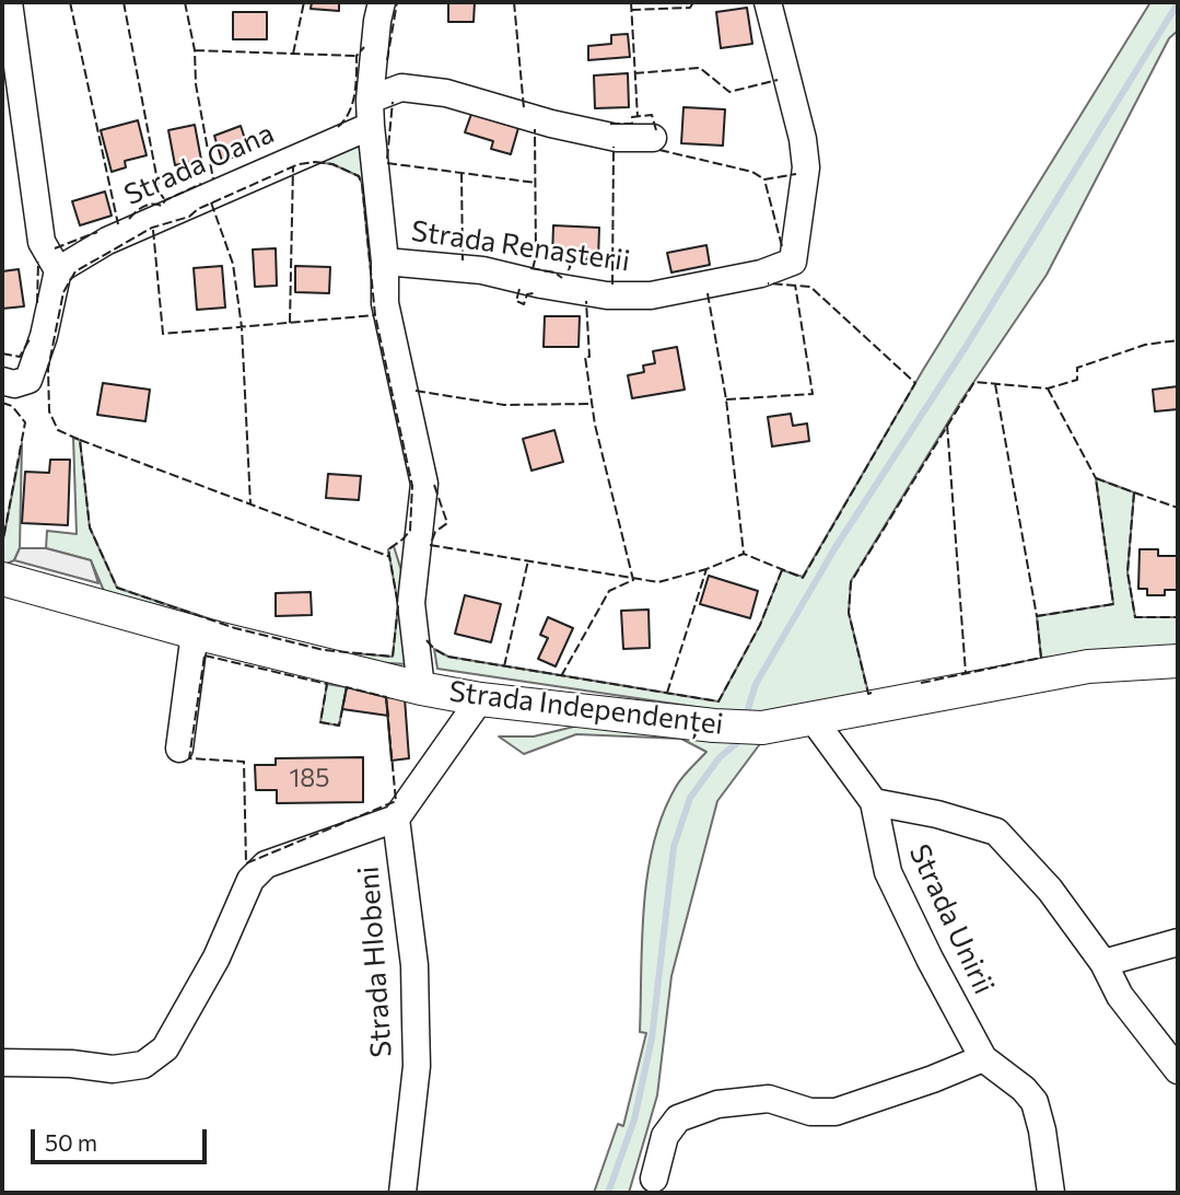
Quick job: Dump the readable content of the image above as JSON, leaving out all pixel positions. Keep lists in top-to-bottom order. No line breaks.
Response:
{"streets":{"main road":["Strada Independenței"],"street":["Strada Oana","Strada Renașterii","Strada Unirii","Strada Hlobeni"]},"crossings":[["Strada Oana","Strada Renașterii"],["Strada Renașterii","Strada Independenței"],["Strada Independenței","Strada Unirii"]],"house_numbers":["185"],"scale_bar":"50 m"}
